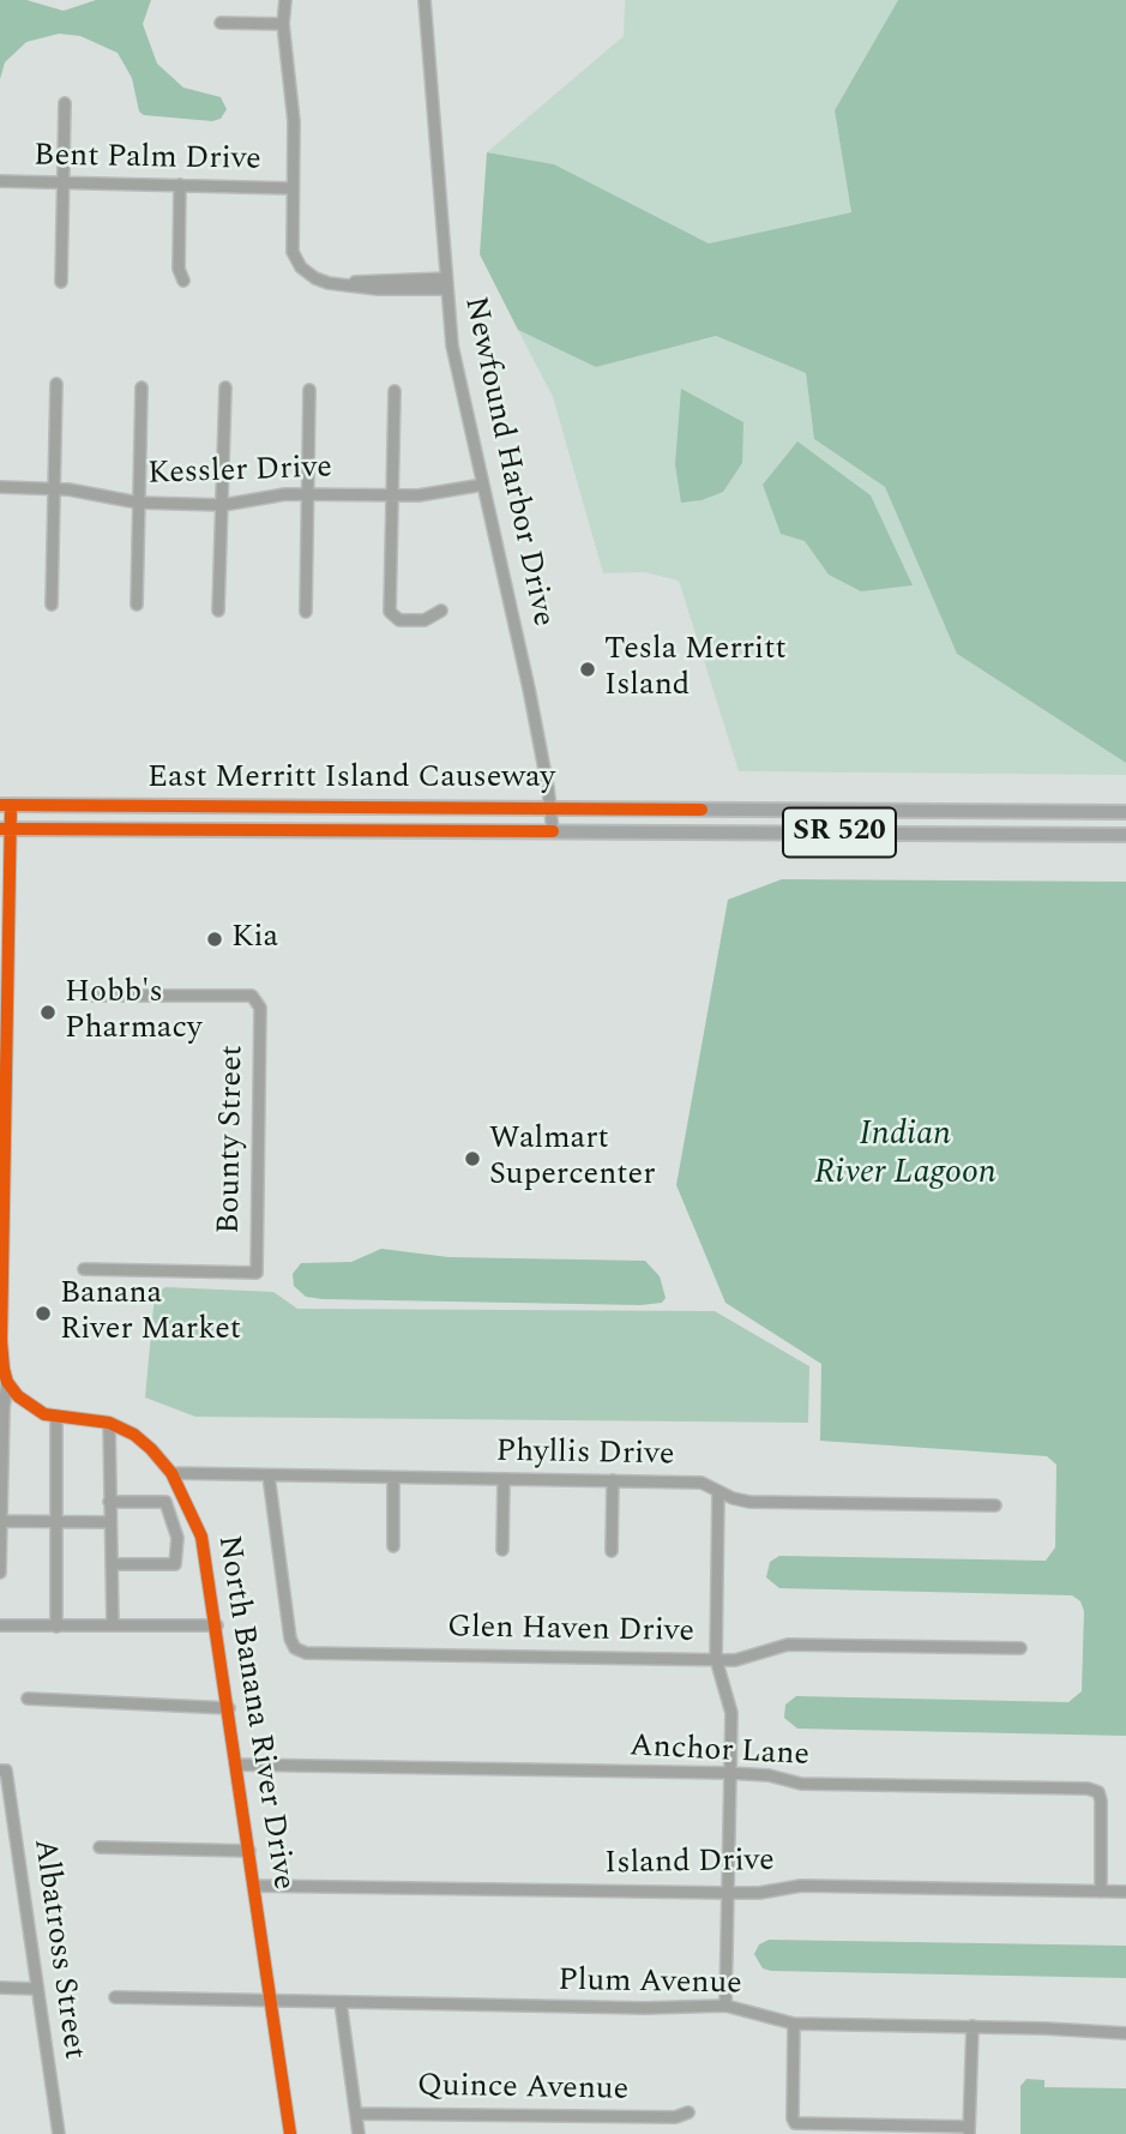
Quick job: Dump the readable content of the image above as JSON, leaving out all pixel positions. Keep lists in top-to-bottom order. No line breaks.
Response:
{"streets":{"main road":["East Merritt Island Causeway","SR 520"],"street":["Bent Palm Drive","Newfound Harbor Drive","Kessler Drive","Bounty Street","Phyllis Drive","Glen Haven Drive","North Banana River Drive","Anchor Lane","Island Drive","Albatross Street","Plum Avenue","Quince Avenue"]},"crossings":[["Newfound Harbor Drive","Kessler Drive"],["Newfound Harbor Drive","East Merritt Island Causeway"],["Phyllis Drive","Glen Haven Drive"],["Phyllis Drive","North Banana River Drive"],["North Banana River Drive","Anchor Lane"],["North Banana River Drive","Island Drive"],["North Banana River Drive","Plum Avenue"],["Anchor Lane","Island Drive"]],"water":["Indian River Lagoon"],"places":["Tesla Merritt Island","Kia","Hobb's Pharmacy","Walmart Supercenter","Banana River Market"]}
